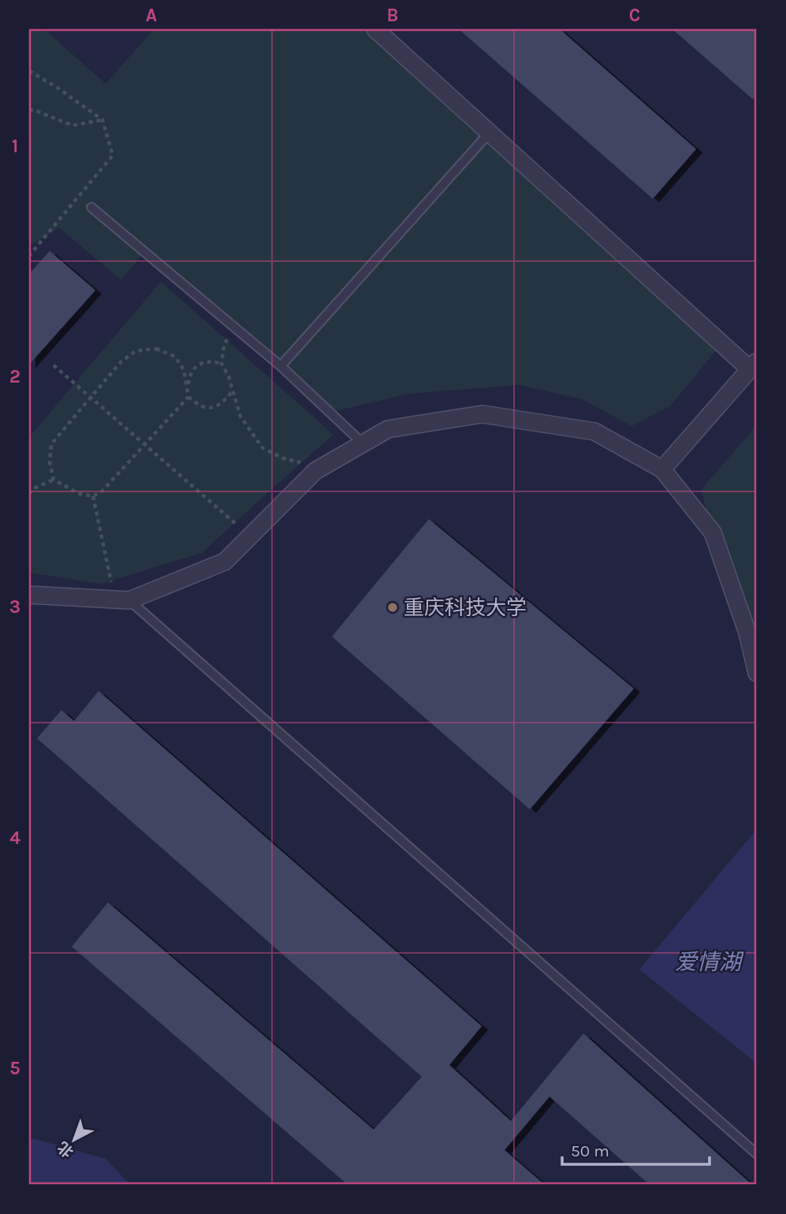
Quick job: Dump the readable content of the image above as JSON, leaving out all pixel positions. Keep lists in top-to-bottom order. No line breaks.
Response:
{"water":["爱情湖"],"places":["重庆科技大学"],"scale_bar":"50 m","north":"bottom left","grid":{"columns":["A","B","C"],"rows":["1","2","3","4","5"]}}
